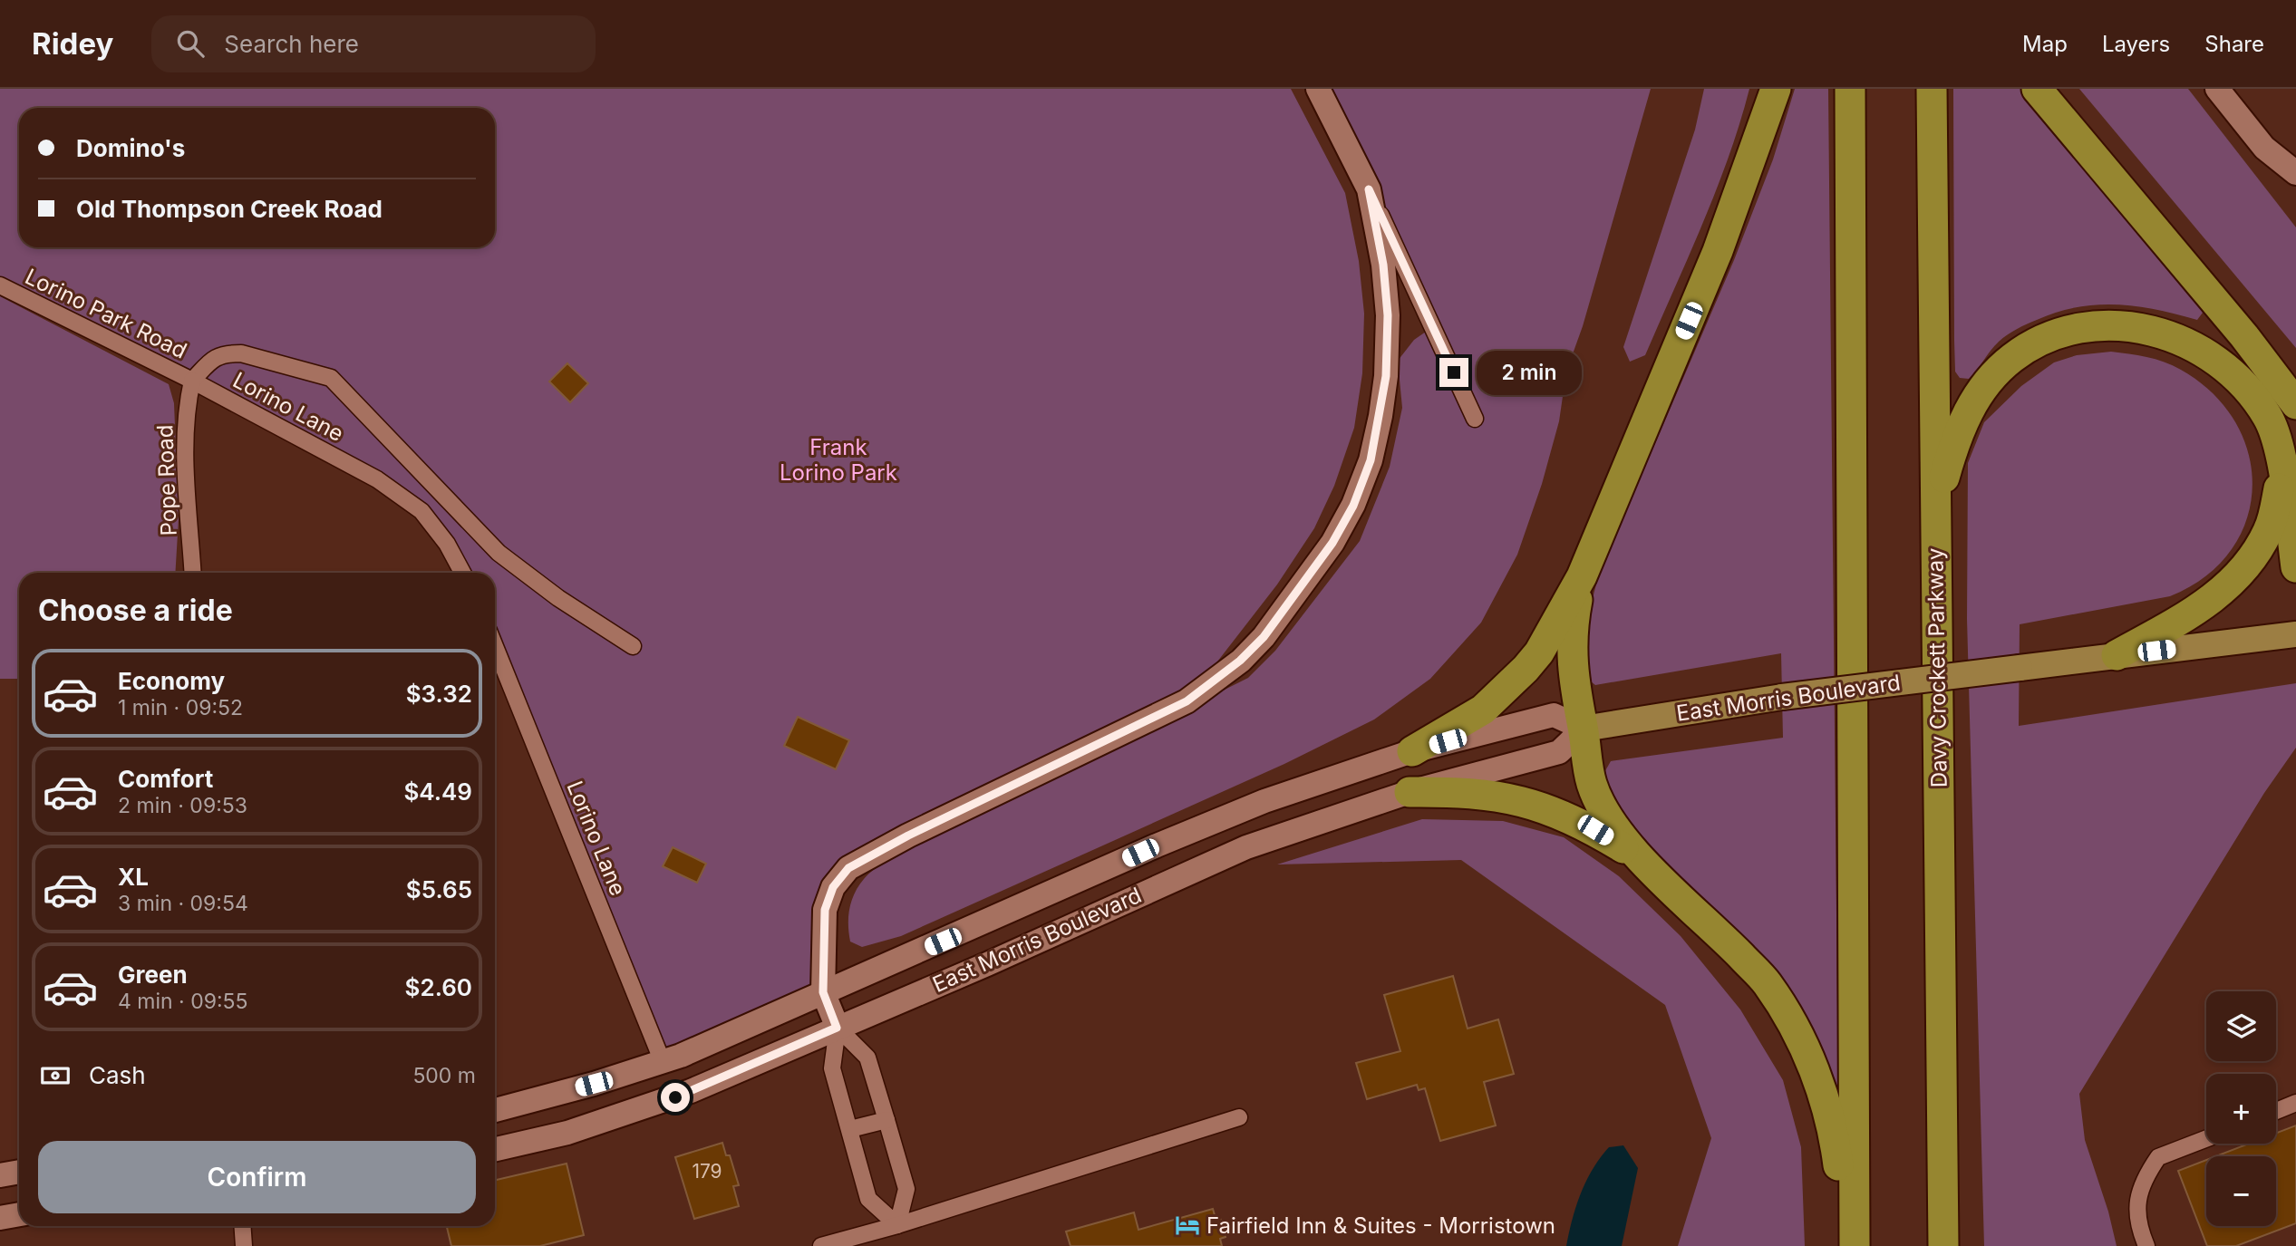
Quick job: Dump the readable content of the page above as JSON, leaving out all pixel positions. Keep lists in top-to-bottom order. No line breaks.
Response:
{"streets":{"highway":["Davy Crockett Parkway"],"main road":["East Morris Boulevard"],"street":["Lorino Park Road","Lorino Lane","Pope Road"]},"crossings":[["Lorino Park Road","Lorino Lane"],["Lorino Park Road","Pope Road"],["Lorino Lane","Pope Road"],["Lorino Lane","East Morris Boulevard"]],"parks":["Frank Lorino Park"],"places":{"hotel":["Fairfield Inn & Suites - Morristown"]},"house_numbers":["179"],"page":{"header":"Ridey","search":"Search here","nav":["Map","Layers","Share"],"banner":["Domino's","Old Thompson Creek Road"],"bubble":"2 min","heading":"Choose a ride","list":[{"name":"Economy","note":"1 min · 09:52","value":"$3.32"},{"name":"Comfort","note":"2 min · 09:53","value":"$4.49"},{"name":"XL","note":"3 min · 09:54","value":"$5.65"},{"name":"Green","note":"4 min · 09:55","value":"$2.60"}],"map_buttons":["+","−"],"pay":["Cash","500 m"],"buttons":"Confirm"}}
